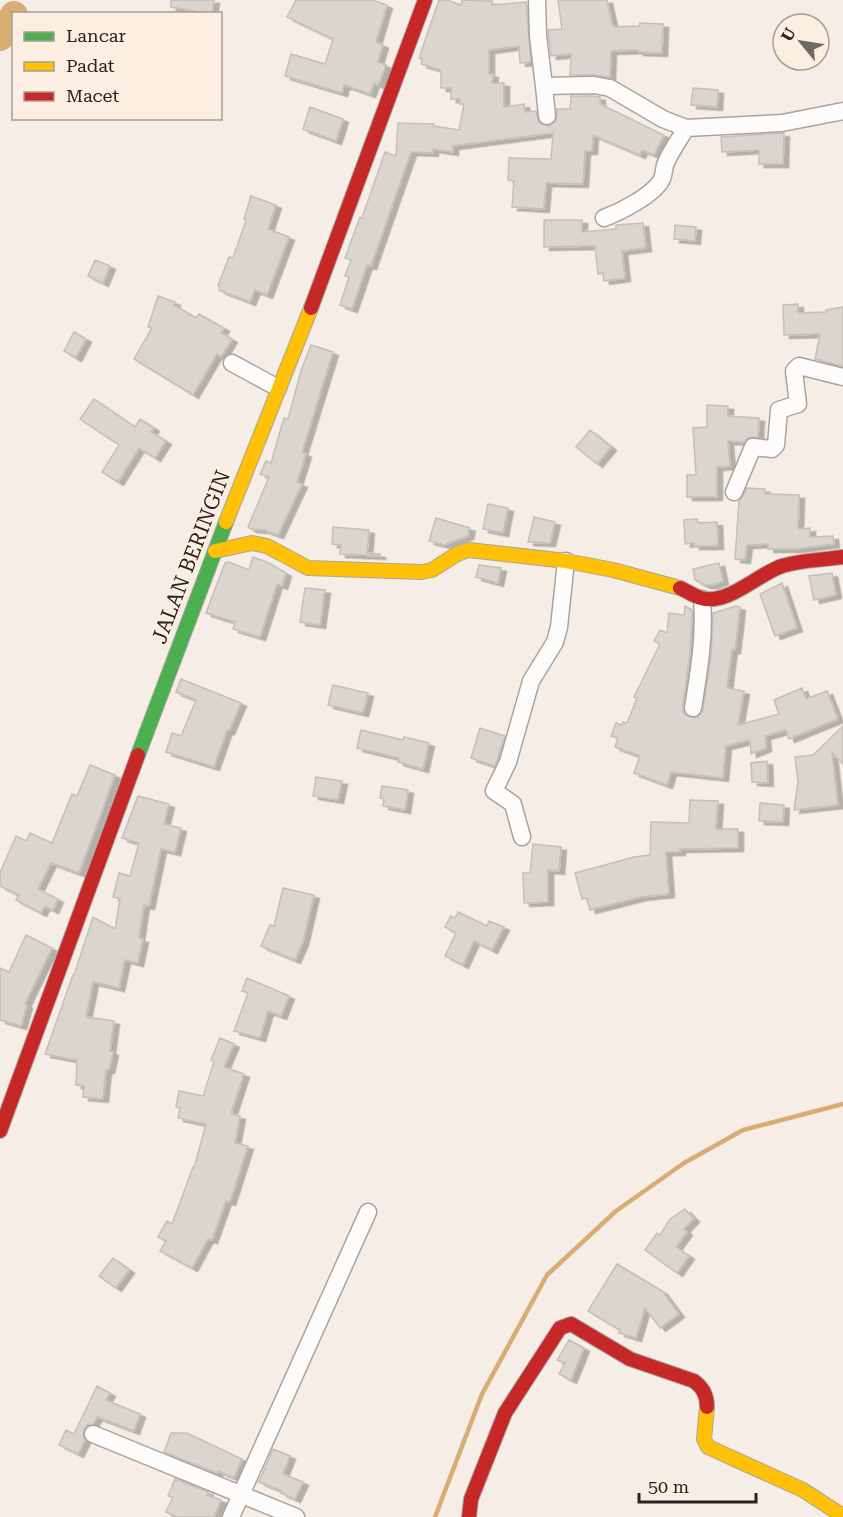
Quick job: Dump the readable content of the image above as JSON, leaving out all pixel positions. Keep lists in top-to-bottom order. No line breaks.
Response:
{"streets":{"street":["JALAN BERINGIN"]},"legend":["Lancar","Padat","Macet"],"scale_bar":"50 m","north":"top left"}
